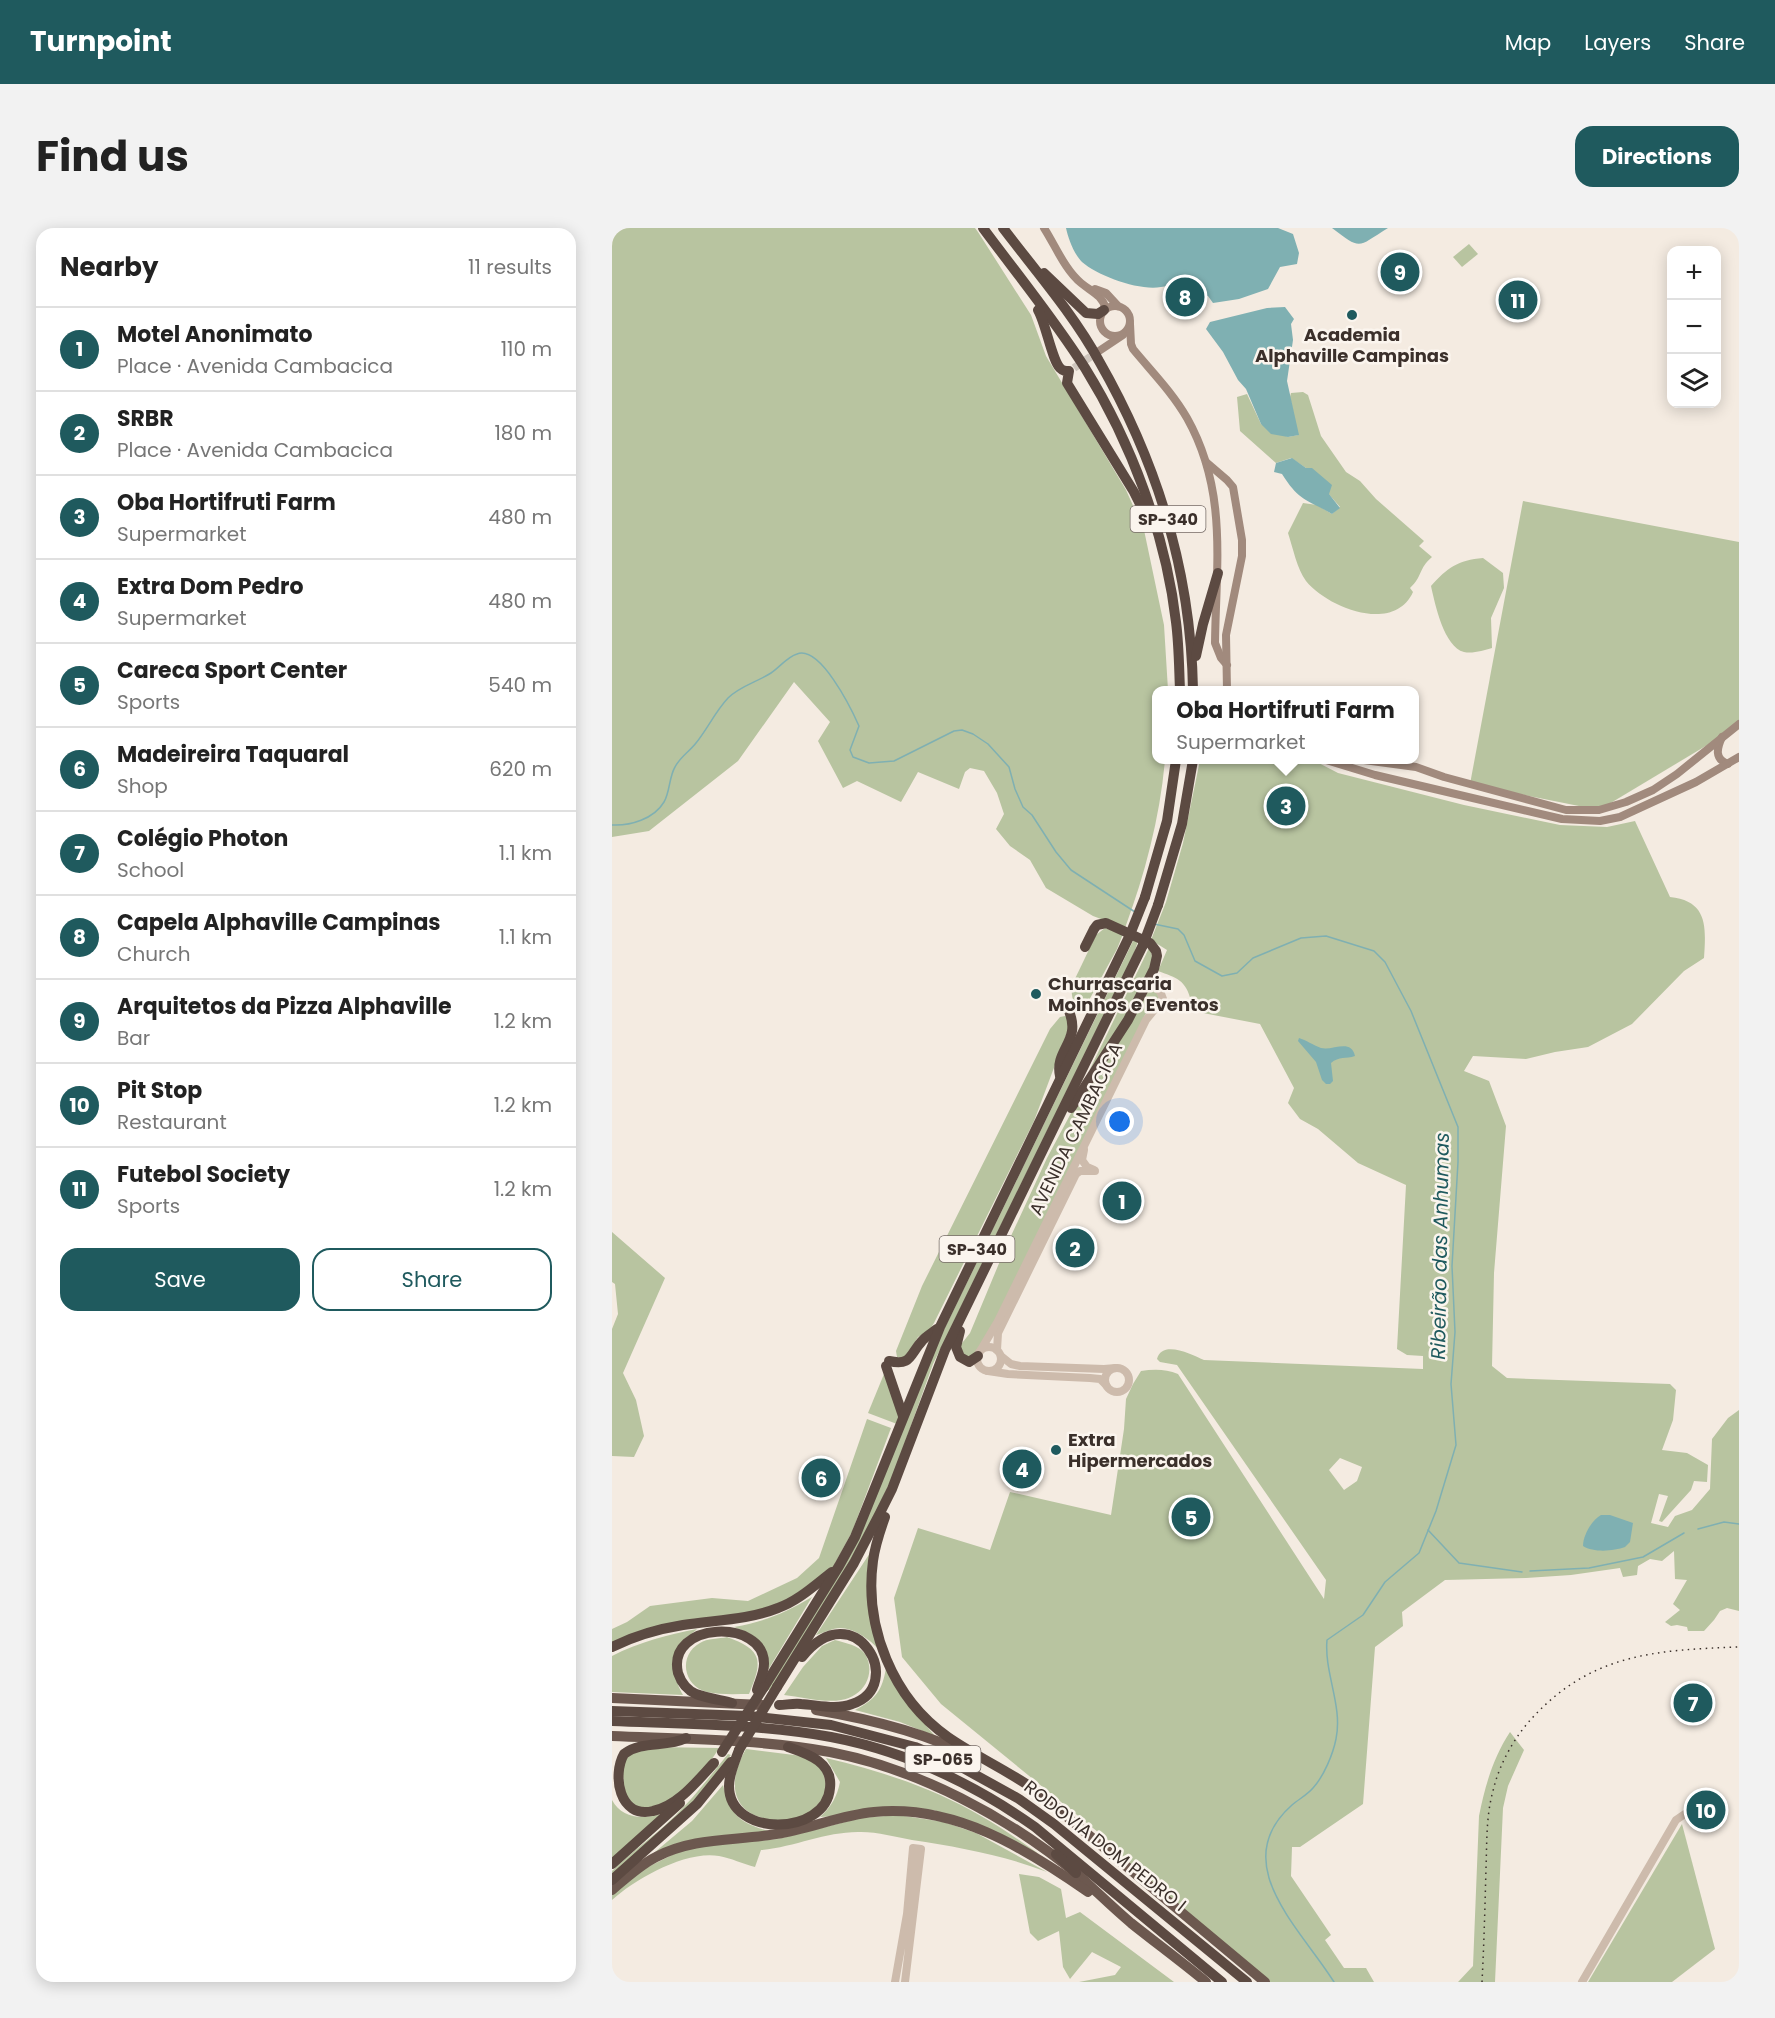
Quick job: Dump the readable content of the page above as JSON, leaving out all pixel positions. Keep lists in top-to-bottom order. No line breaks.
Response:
{"streets":{"highway":["SP-340","SP-065","RODOVIA DOM PEDRO I"],"street":["AVENIDA CAMBACICA"]},"water":["Ribeirão das Anhumas"],"places":["Academia Alphaville Campinas","Churrascaria Moinhos e Eventos","Extra Hipermercados"],"page":{"header":"Turnpoint","nav":["Map","Layers","Share"],"title":"Find us","buttons":["Directions",["Save","Share"]],"heading":["Nearby","11 results"],"map_buttons":["+","−"],"pins":["9","8","11","3","1","2","4","6","5","7","10"],"list":[{"mark":"1","name":"Motel Anonimato","note":"Place · Avenida Cambacica","value":"110 m"},{"mark":"2","name":"SRBR","note":"Place · Avenida Cambacica","value":"180 m"},{"mark":"3","name":"Oba Hortifruti Farm","note":"Supermarket","value":"480 m"},{"mark":"4","name":"Extra Dom Pedro","note":"Supermarket","value":"480 m"},{"mark":"5","name":"Careca Sport Center","note":"Sports","value":"540 m"},{"mark":"6","name":"Madeireira Taquaral","note":"Shop","value":"620 m"},{"mark":"7","name":"Colégio Photon","note":"School","value":"1.1 km"},{"mark":"8","name":"Capela Alphaville Campinas","note":"Church","value":"1.1 km"},{"mark":"9","name":"Arquitetos da Pizza Alphaville","note":"Bar","value":"1.2 km"},{"mark":"10","name":"Pit Stop","note":"Restaurant","value":"1.2 km"},{"mark":"11","name":"Futebol Society","note":"Sports","value":"1.2 km"}],"popup":["Oba Hortifruti Farm","Supermarket"]}}
